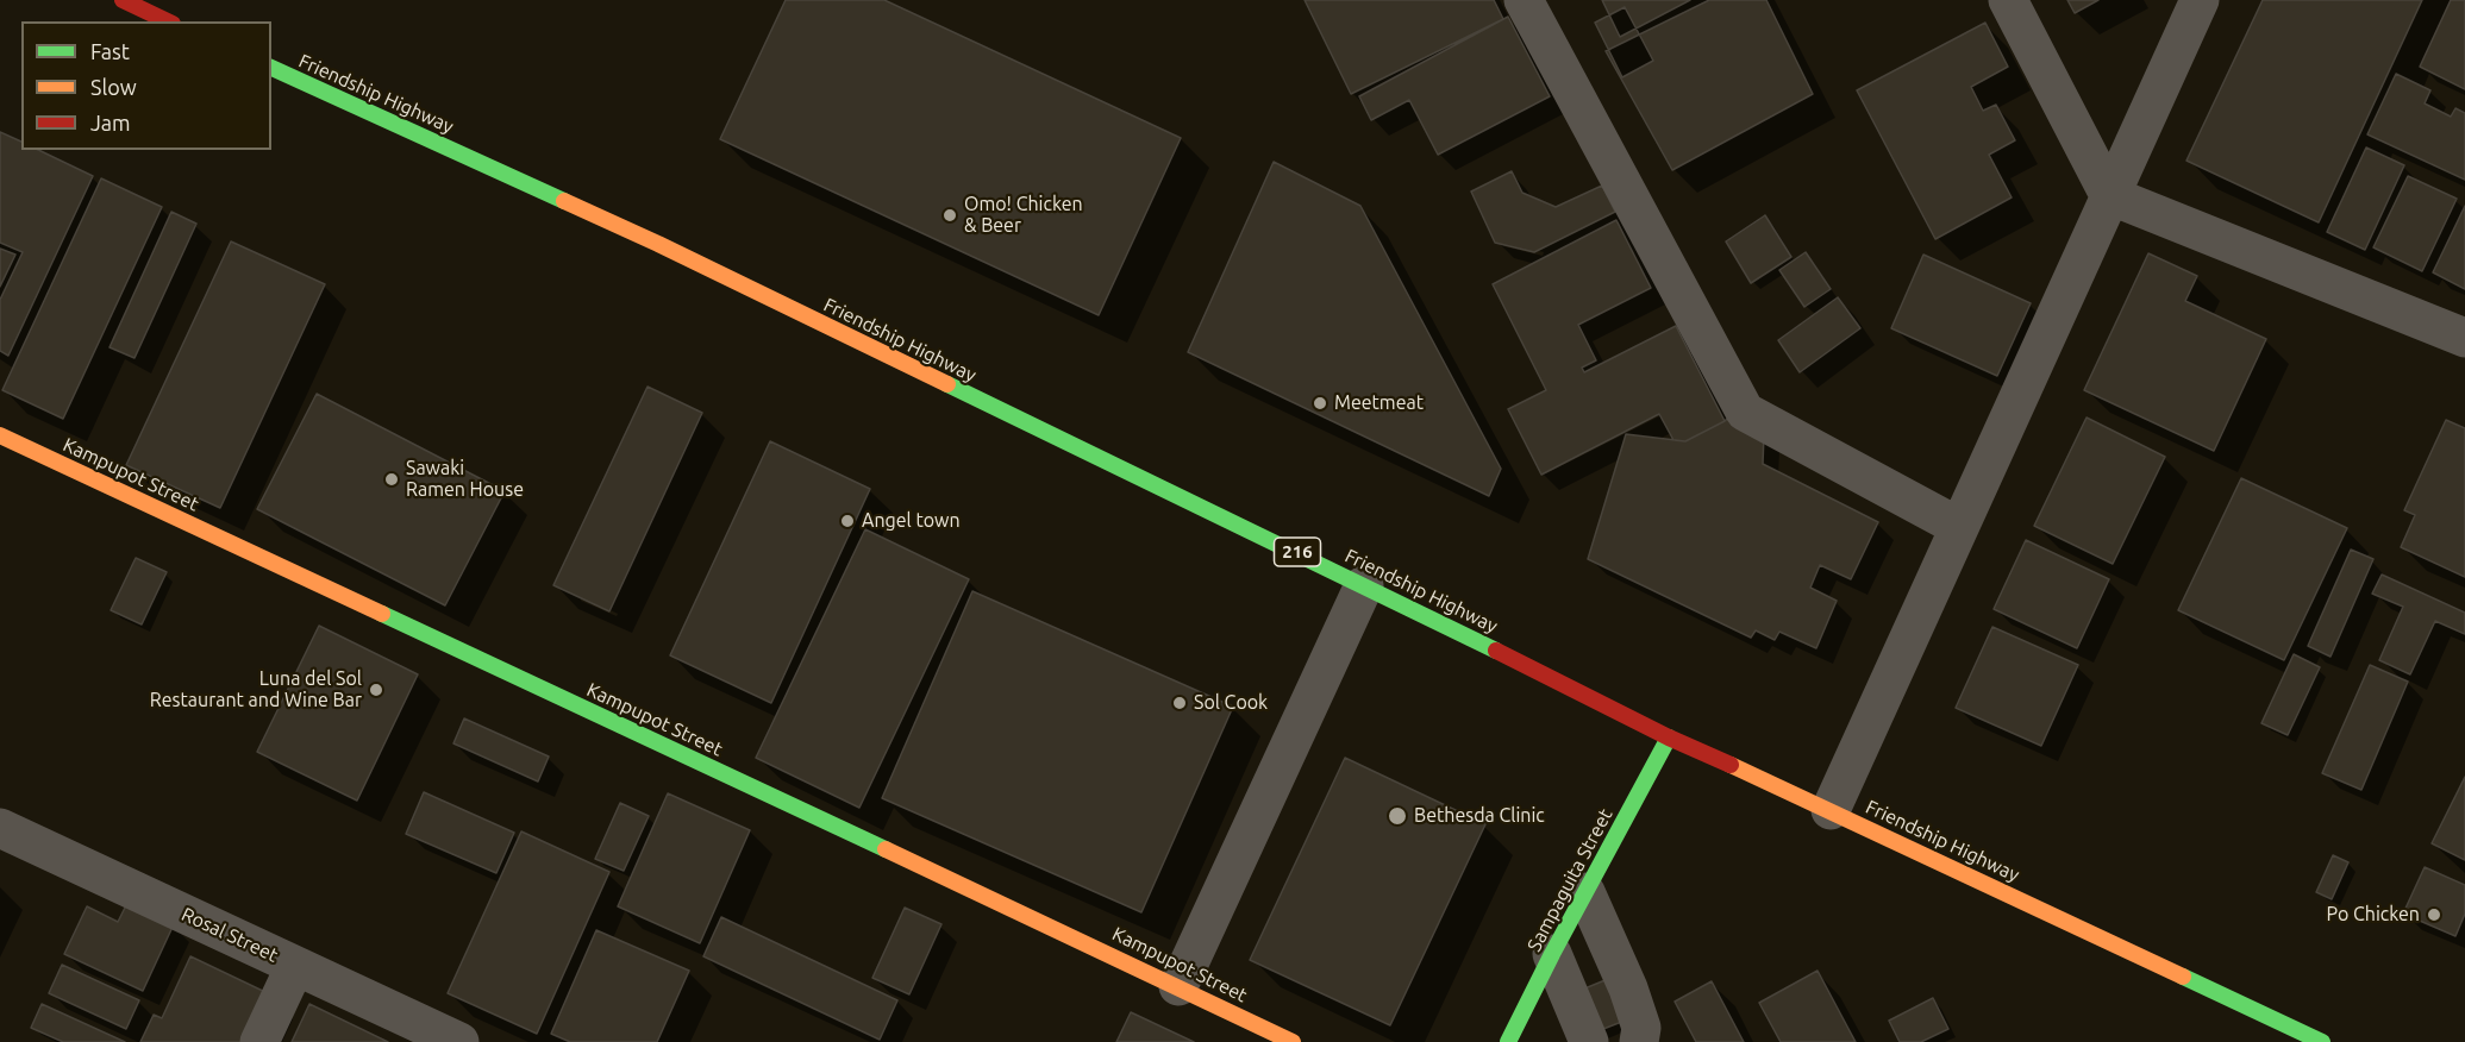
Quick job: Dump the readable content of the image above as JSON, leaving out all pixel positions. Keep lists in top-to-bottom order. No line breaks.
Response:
{"streets":{"main road":["Friendship Highway","Kampupot Street","216","Sampaguita Street"],"street":["Rosal Street"]},"crossings":[["Friendship Highway","Sampaguita Street"]],"places":["Omo! Chicken & Beer","Meetmeat","Sawaki Ramen House","Angel town","Luna del Sol Restaurant and Wine Bar","Sol Cook","Bethesda Clinic","Po Chicken"],"legend":["Fast","Slow","Jam"]}
